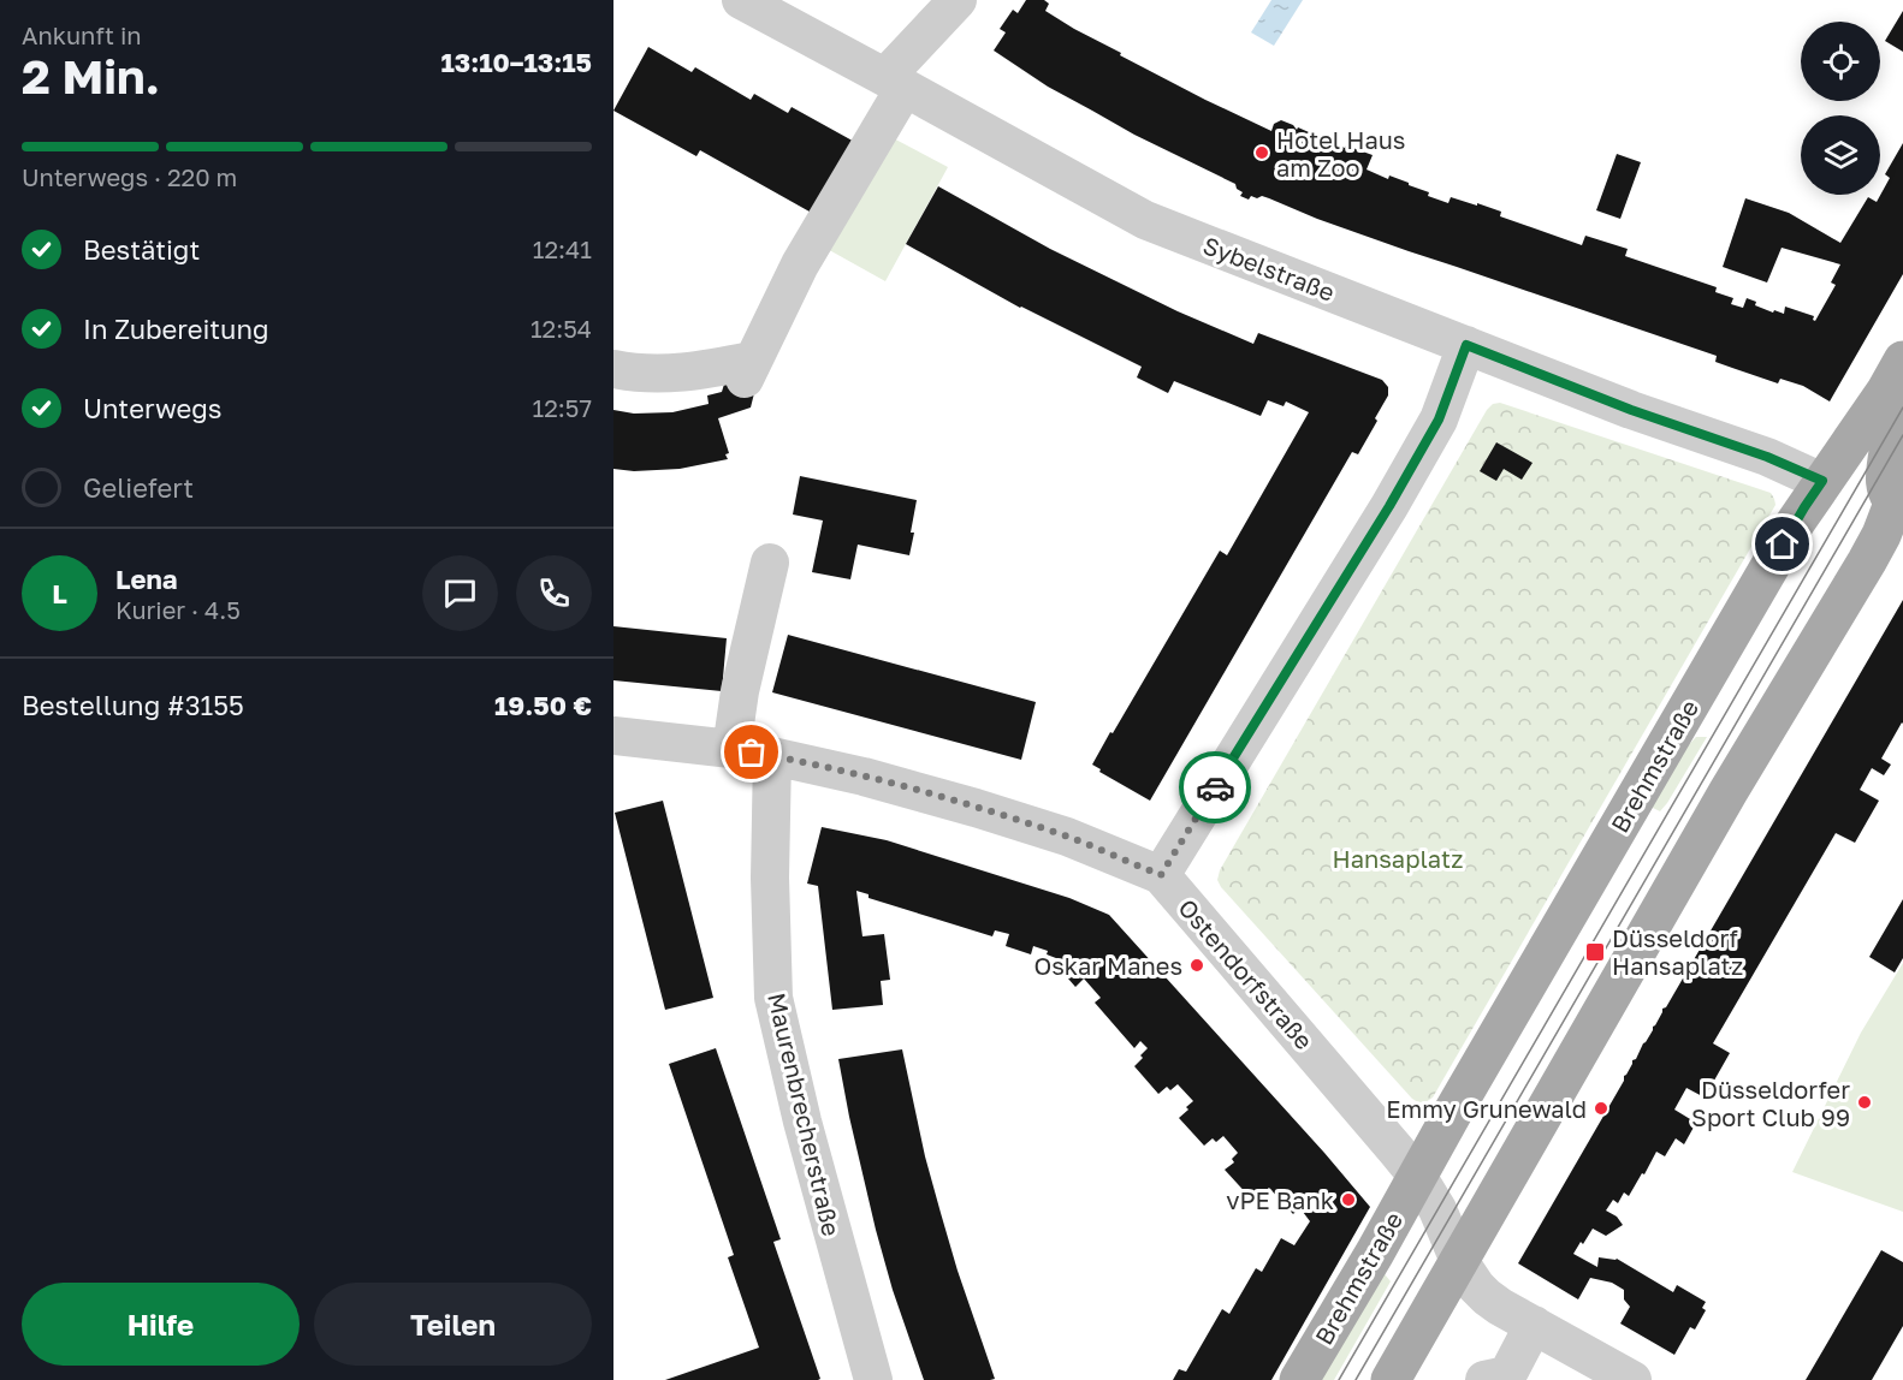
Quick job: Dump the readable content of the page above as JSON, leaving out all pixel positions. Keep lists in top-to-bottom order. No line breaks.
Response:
{"streets":{"main road":["Brehmstraße"],"street":["Sybelstraße","Ostendorfstraße","Maurenbrecherstraße"]},"crossings":[["Sybelstraße","Brehmstraße"],["Brehmstraße","Ostendorfstraße"],["Ostendorfstraße","Maurenbrecherstraße"]],"parks":["Hansaplatz"],"places":{"other":["Hotel Haus am Zoo","Oskar Manes","Düsseldorfer Sport Club 99","Emmy Grunewald","vPE Bank"],"transit":["Düsseldorf Hansaplatz"]},"page":{"heading":["2 Min.","Ankunft in","13:10–13:15"],"panel":["Lena","Kurier · 4.5","Bestellung #3155","19.50 €"],"bar":"Unterwegs · 220 m","list":[["Bestätigt","12:41"],["In Zubereitung","12:54"],["Unterwegs","12:57"],"Geliefert"],"round":"L","buttons":["Hilfe","Teilen"]}}
